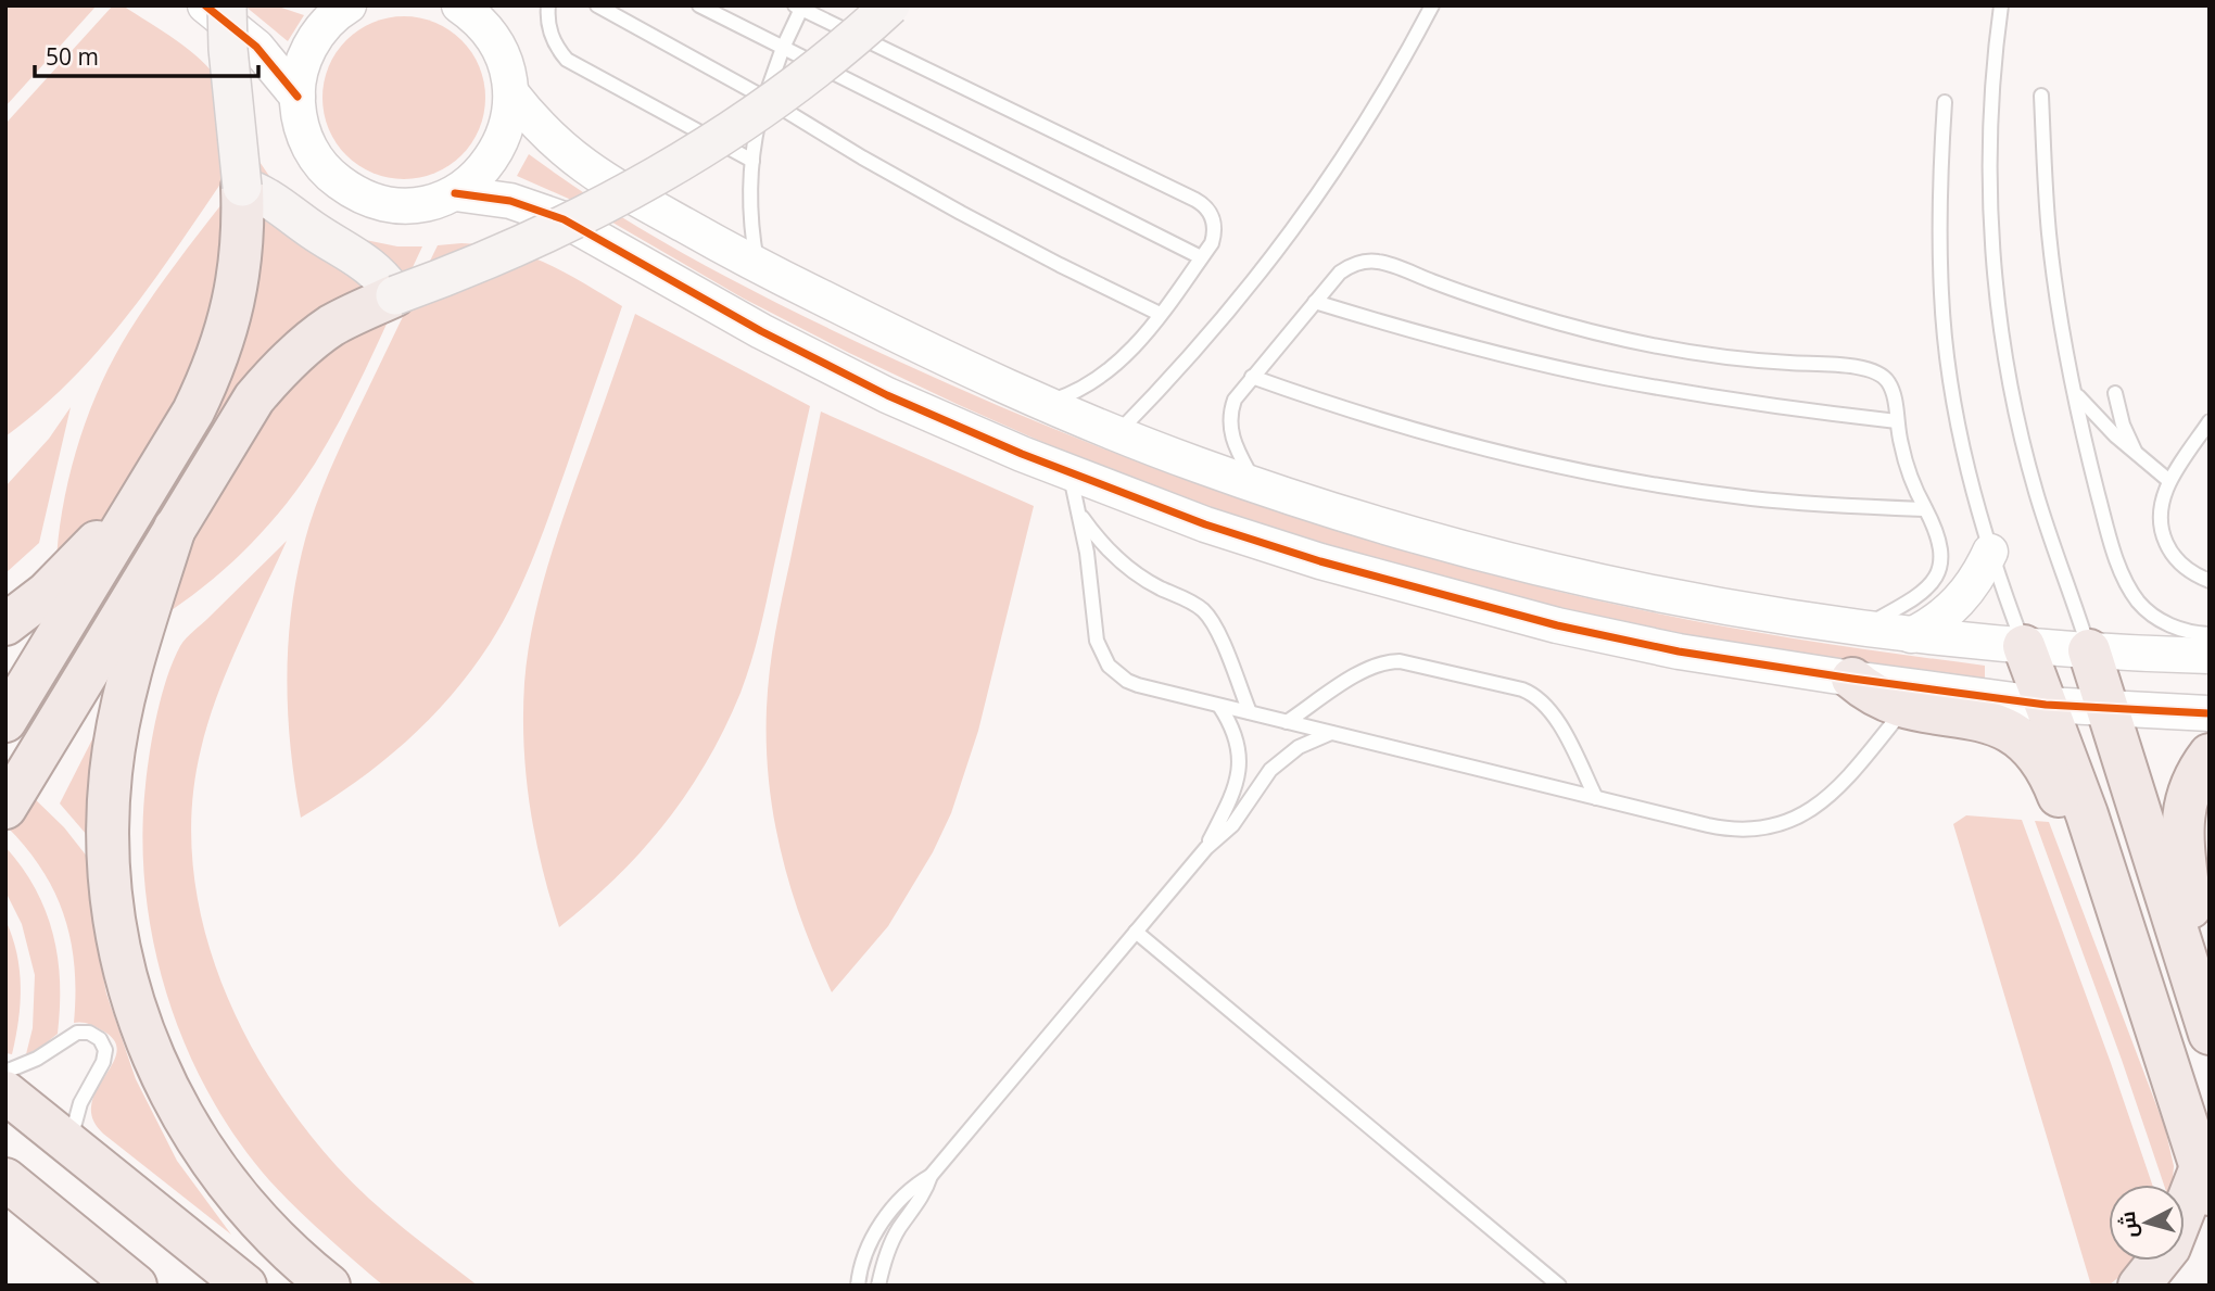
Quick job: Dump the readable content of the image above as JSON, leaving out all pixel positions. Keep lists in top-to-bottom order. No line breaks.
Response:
{"scale_bar":"50 m","north":"left"}
